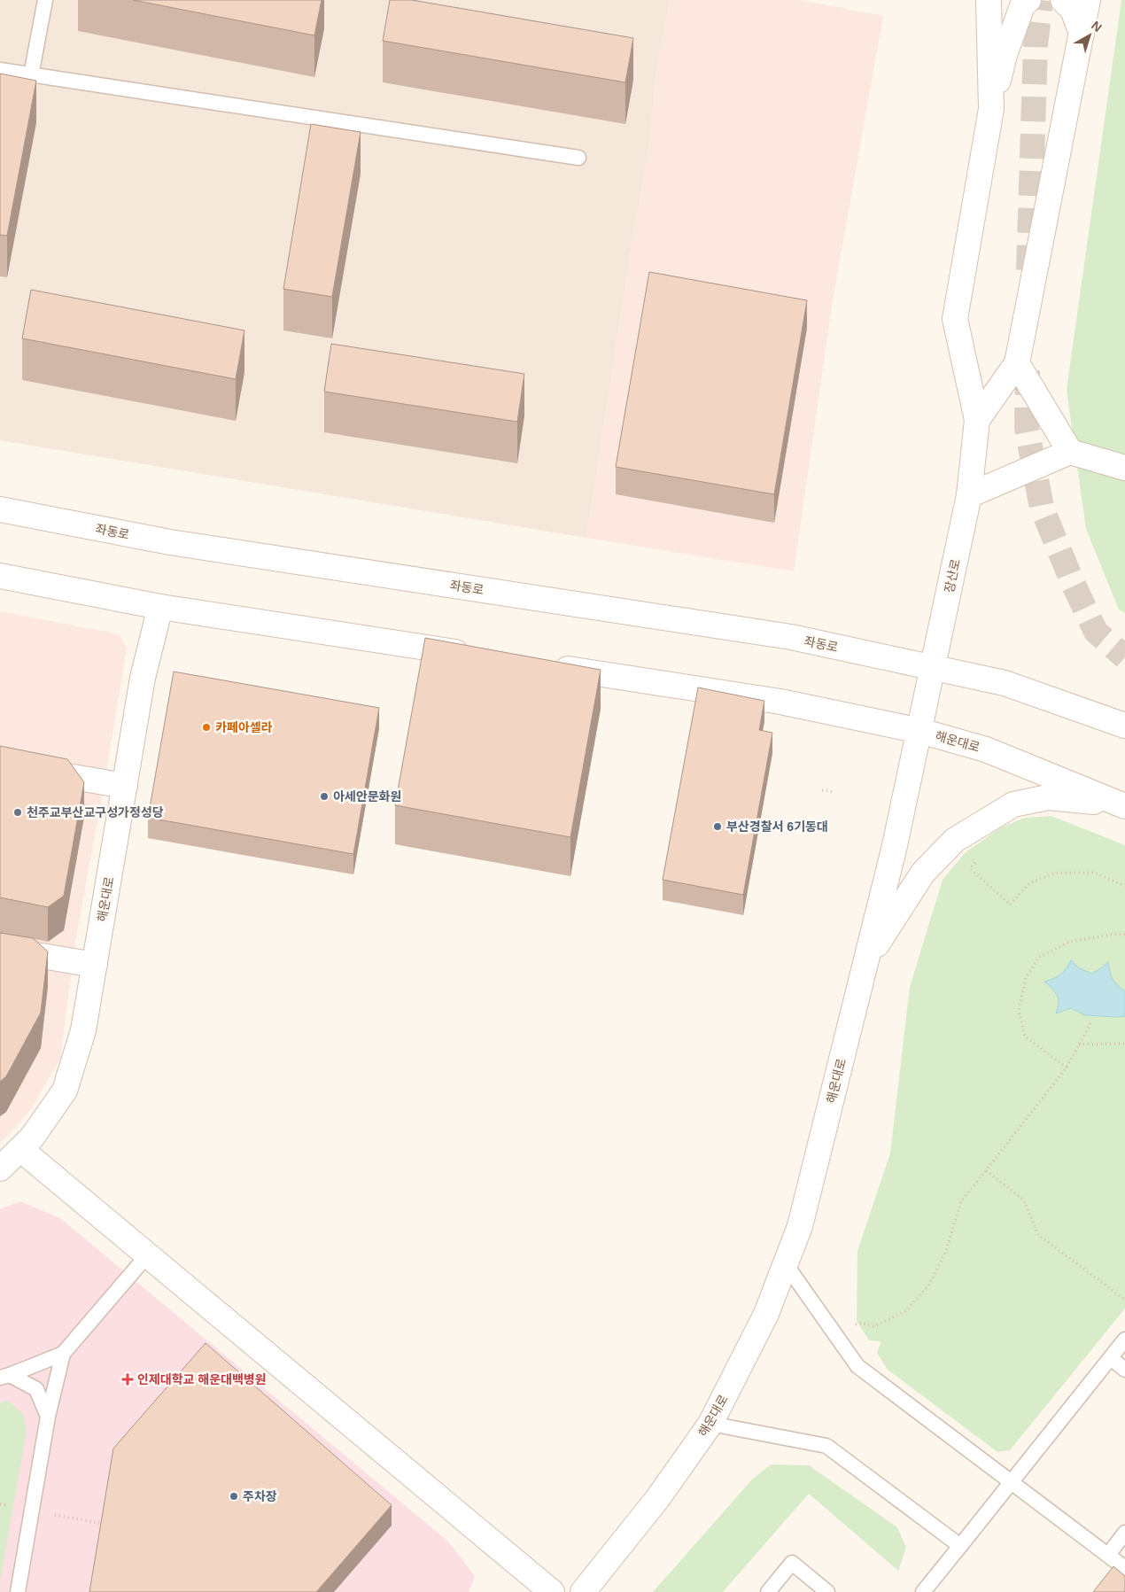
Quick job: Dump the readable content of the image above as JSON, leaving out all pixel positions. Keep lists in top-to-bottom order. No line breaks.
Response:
{"streets":{"main road":["좌동로","장산로","해운대로"]},"crossings":[["좌동로","장산로"],["장산로","해운대로"]],"places":{"other":["카페아셀라","아세안문화원","천주교부산교구성가정성당","부산경찰서 6기동대","주차장"],"health":["인제대학교 해운대백병원"]},"north":"top right"}
